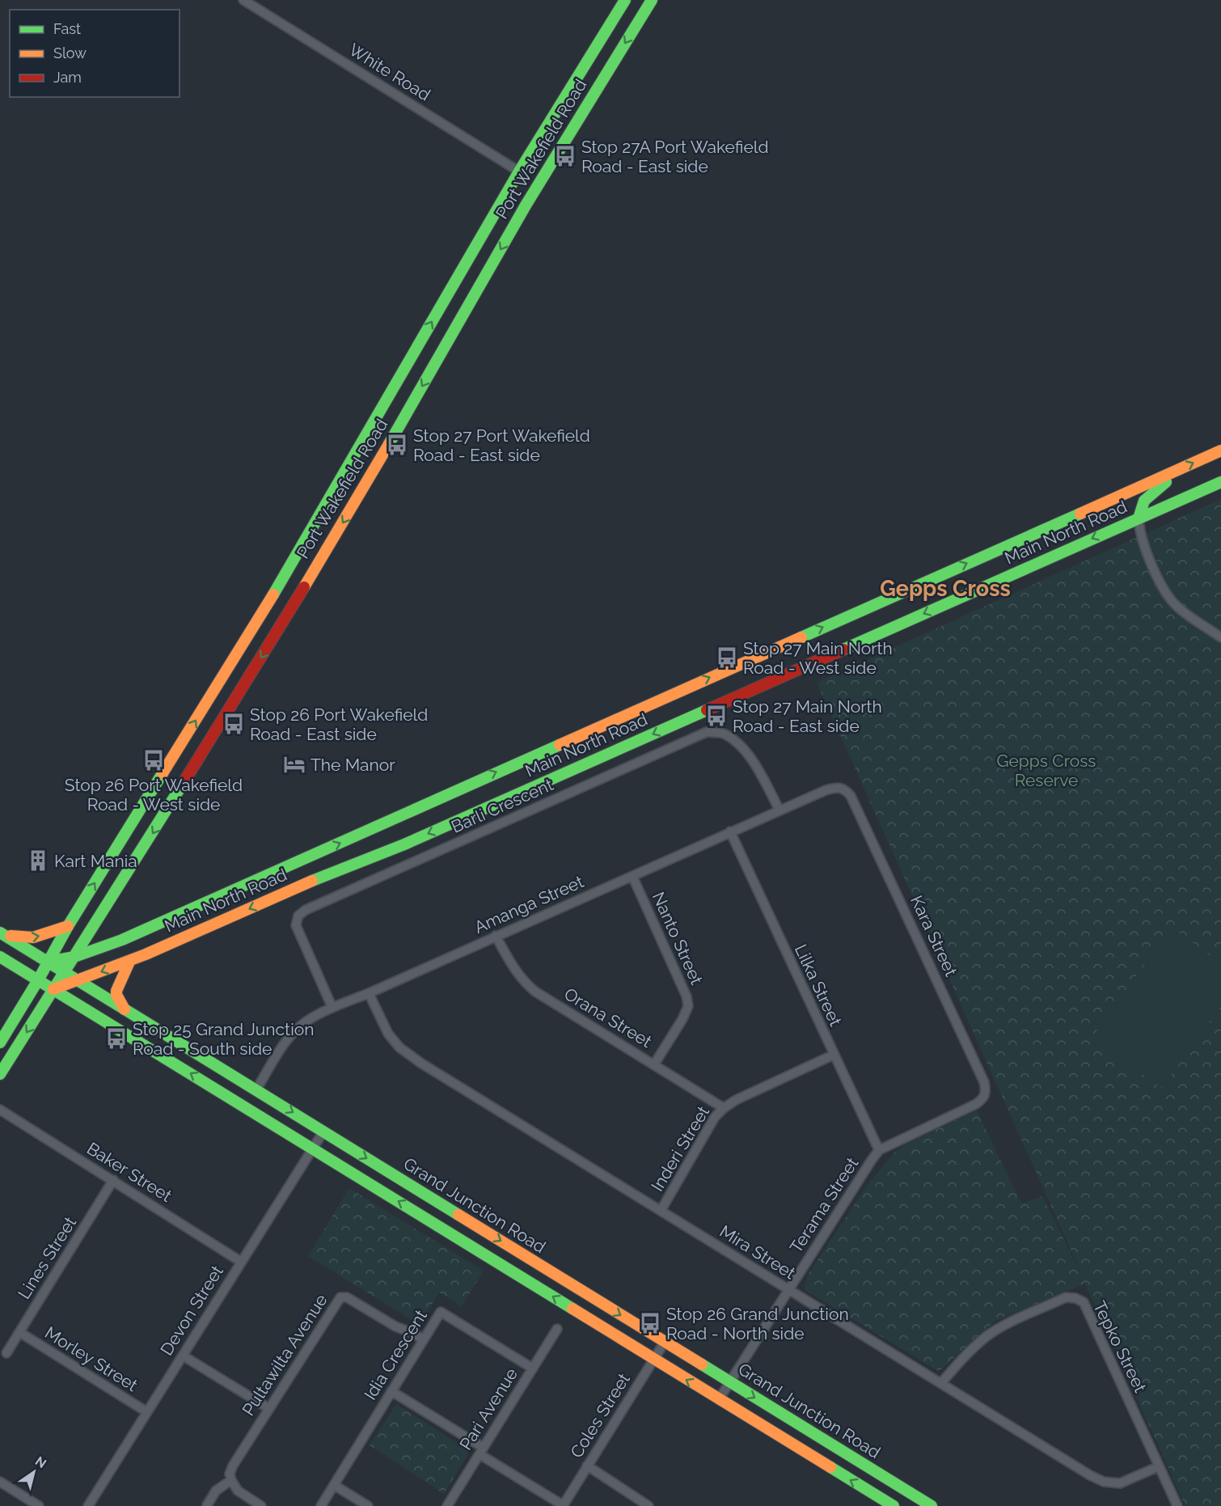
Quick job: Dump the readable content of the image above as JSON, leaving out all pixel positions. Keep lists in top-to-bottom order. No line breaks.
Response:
{"streets":{"highway":["Port Wakefield Road","Main North Road","Grand Junction Road"],"street":["White Road","Barli Crescent","Amanga Street","Kara Street","Nanto Street","Lilka Street","Orana Street","Inderi Street","Baker Street","Terama Street","Mira Street","Lines Street","Devon Street","Tepko Street","Pultawilta Avenue","Idia Crescent","Morley Street","Pari Avenue","Coles Street"]},"crossings":[["White Road","Port Wakefield Road"],["Port Wakefield Road","Main North Road"],["Port Wakefield Road","Grand Junction Road"],["Main North Road","Grand Junction Road"],["Barli Crescent","Amanga Street"],["Amanga Street","Kara Street"],["Amanga Street","Nanto Street"],["Amanga Street","Lilka Street"],["Amanga Street","Orana Street"],["Amanga Street","Grand Junction Road"],["Amanga Street","Mira Street"],["Kara Street","Terama Street"],["Nanto Street","Orana Street"],["Lilka Street","Inderi Street"],["Lilka Street","Terama Street"],["Orana Street","Inderi Street"],["Inderi Street","Mira Street"],["Baker Street","Lines Street"],["Baker Street","Devon Street"],["Grand Junction Road","Terama Street"],["Grand Junction Road","Devon Street"],["Grand Junction Road","Coles Street"],["Terama Street","Mira Street"],["Mira Street","Tepko Street"],["Lines Street","Morley Street"],["Devon Street","Morley Street"],["Pultawilta Avenue","Idia Crescent"],["Idia Crescent","Pari Avenue"]],"districts":["Gepps Cross"],"parks":["Gepps Cross Reserve"],"places":{"bus stop":["Stop 27A Port Wakefield Road - East side","Stop 27 Port Wakefield Road - East side","Stop 27 Main North Road - West side","Stop 27 Main North Road - East side","Stop 26 Port Wakefield Road - East side","Stop 26 Port Wakefield Road - West side","Stop 25 Grand Junction Road - South side","Stop 26 Grand Junction Road - North side"],"hotel":["The Manor"],"building":["Kart Mania"]},"legend":["Fast","Slow","Jam"],"north":"top right"}
